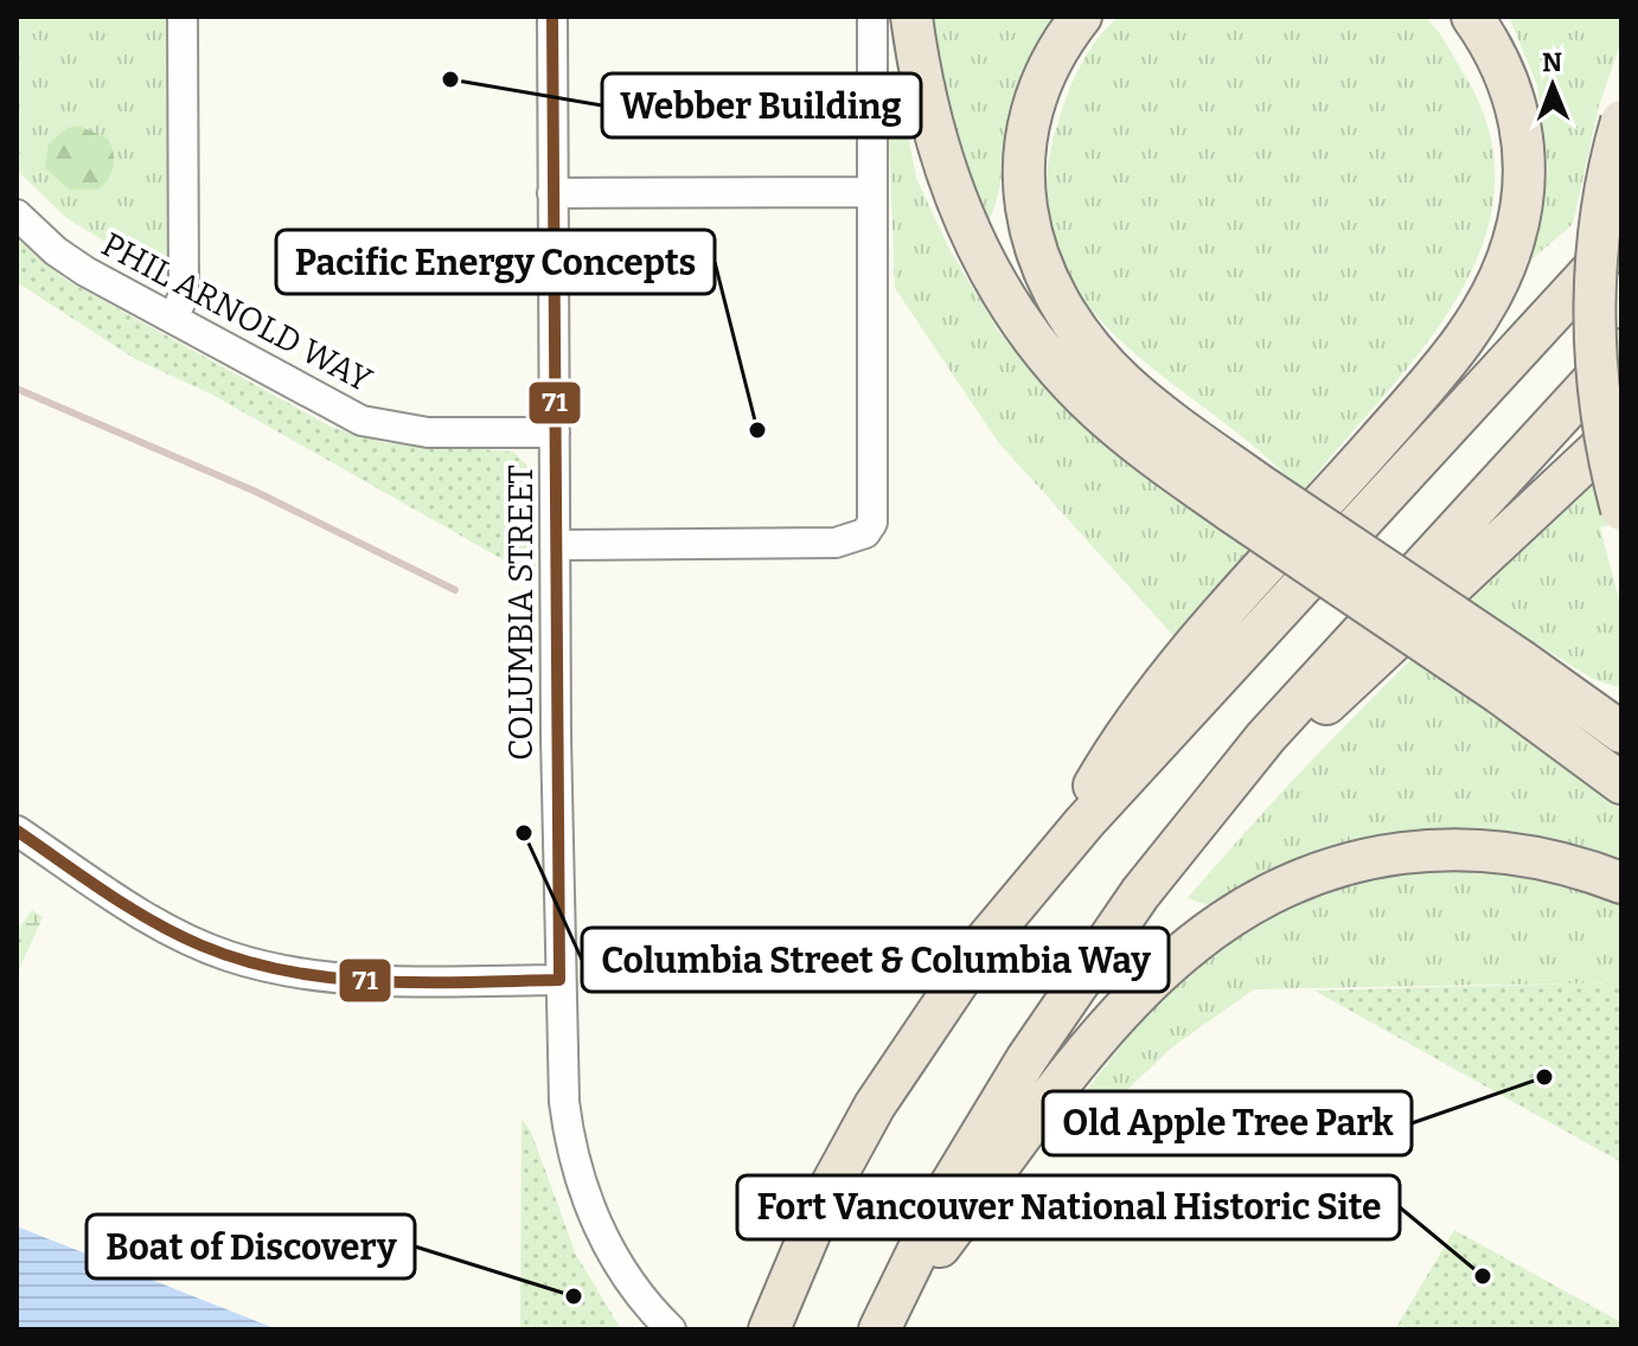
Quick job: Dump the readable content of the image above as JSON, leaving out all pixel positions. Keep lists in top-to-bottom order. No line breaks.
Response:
{"streets":{"street":["PHIL ARNOLD WAY","COLUMBIA STREET"]},"crossings":[["PHIL ARNOLD WAY","COLUMBIA STREET"]],"places":["Webber Building","Pacific Energy Concepts","Columbia Street & Columbia Way","Old Apple Tree Park","Fort Vancouver National Historic Site","Boat of Discovery"],"lines":["transit line 71"],"north":"top"}
